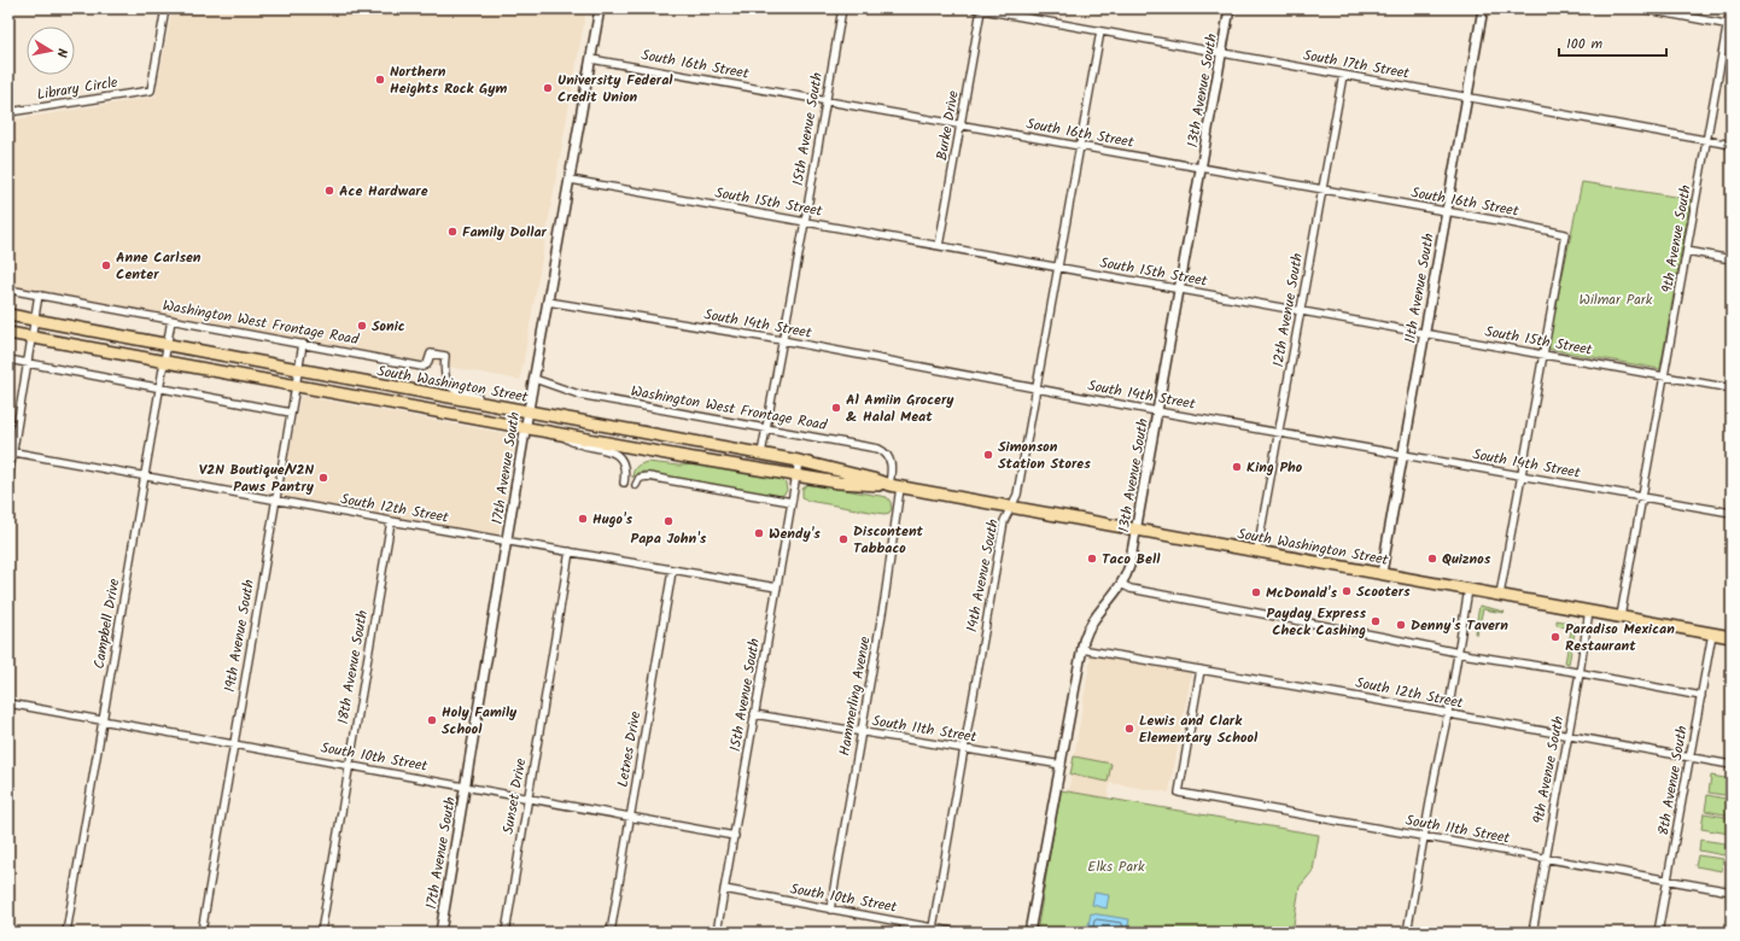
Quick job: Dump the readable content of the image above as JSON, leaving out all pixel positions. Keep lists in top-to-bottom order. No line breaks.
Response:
{"streets":{"main road":["South Washington Street"],"street":["South 16th Street","South 17th Street","Library Circle","13th Avenue South","Burke Drive","15th Avenue South","South 15th Street","9th Avenue South","11th Avenue South","12th Avenue South","Washington West Frontage Road","South 14th Street","17th Avenue South","South 12th Street","14th Avenue South","Campbell Drive","19th Avenue South","18th Avenue South","Hammerling Avenue","South 11th Street","Letnes Drive","South 10th Street","8th Avenue South","Sunset Drive"]},"crossings":[["South 16th Street","13th Avenue South"],["South 16th Street","Burke Drive"],["South 16th Street","15th Avenue South"],["South 16th Street","South 15th Street"],["South 16th Street","11th Avenue South"],["South 16th Street","12th Avenue South"],["South 16th Street","17th Avenue South"],["South 16th Street","14th Avenue South"],["South 17th Street","13th Avenue South"],["South 17th Street","Burke Drive"],["South 17th Street","9th Avenue South"],["South 17th Street","11th Avenue South"],["South 17th Street","12th Avenue South"],["South 17th Street","14th Avenue South"],["13th Avenue South","South 15th Street"],["13th Avenue South","South 14th Street"],["13th Avenue South","South Washington Street"],["13th Avenue South","South 12th Street"],["13th Avenue South","South 11th Street"],["Burke Drive","South 15th Street"],["15th Avenue South","South 15th Street"],["15th Avenue South","Washington West Frontage Road"],["15th Avenue South","South 14th Street"],["15th Avenue South","South Washington Street"],["15th Avenue South","South 12th Street"],["15th Avenue South","South 11th Street"],["15th Avenue South","South 10th Street"],["South 15th Street","9th Avenue South"],["South 15th Street","11th Avenue South"],["South 15th Street","12th Avenue South"],["South 15th Street","17th Avenue South"],["South 15th Street","14th Avenue South"],["9th Avenue South","South 14th Street"],["9th Avenue South","South Washington Street"],["9th Avenue South","South 12th Street"],["9th Avenue South","South 11th Street"],["11th Avenue South","South 14th Street"],["11th Avenue South","South Washington Street"],["12th Avenue South","South 14th Street"],["12th Avenue South","South Washington Street"],["Washington West Frontage Road","South Washington Street"],["Washington West Frontage Road","17th Avenue South"],["Washington West Frontage Road","Campbell Drive"],["Washington West Frontage Road","19th Avenue South"],["Washington West Frontage Road","Hammerling Avenue"],["South 14th Street","17th Avenue South"],["South 14th Street","14th Avenue South"],["South Washington Street","17th Avenue South"],["South Washington Street","14th Avenue South"],["South Washington Street","Campbell Drive"],["South Washington Street","19th Avenue South"],["South Washington Street","Hammerling Avenue"],["South Washington Street","8th Avenue South"],["17th Avenue South","South 12th Street"],["17th Avenue South","South 10th Street"],["South 12th Street","Campbell Drive"],["South 12th Street","19th Avenue South"],["South 12th Street","18th Avenue South"],["South 12th Street","South 11th Street"],["South 12th Street","Letnes Drive"],["South 12th Street","8th Avenue South"],["South 12th Street","Sunset Drive"],["14th Avenue South","South 11th Street"],["14th Avenue South","South 10th Street"],["Campbell Drive","South 10th Street"],["19th Avenue South","South 10th Street"],["18th Avenue South","South 10th Street"],["Hammerling Avenue","South 11th Street"],["Hammerling Avenue","South 10th Street"],["South 11th Street","8th Avenue South"],["Letnes Drive","South 10th Street"],["South 10th Street","Sunset Drive"]],"parks":["Wilmar Park","Elks Park"],"places":["Northern Heights Rock Gym","University Federal Credit Union","Ace Hardware","Family Dollar","Anne Carlsen Center","Sonic","Al Amiin Grocery & Halal Meat","Simonson Station Stores","King Pho","V2N Boutique/V2N Paws Pantry","Hugo's","Papa John's","Wendy's","Discontent Tabbaco","Taco Bell","Quiznos","Scooters","McDonald's","Payday Express Check Cashing","Denny's Tavern","Paradiso Mexican Restaurant","Holy Family School","Lewis and Clark Elementary School"],"scale_bar":"100 m","north":"right"}
